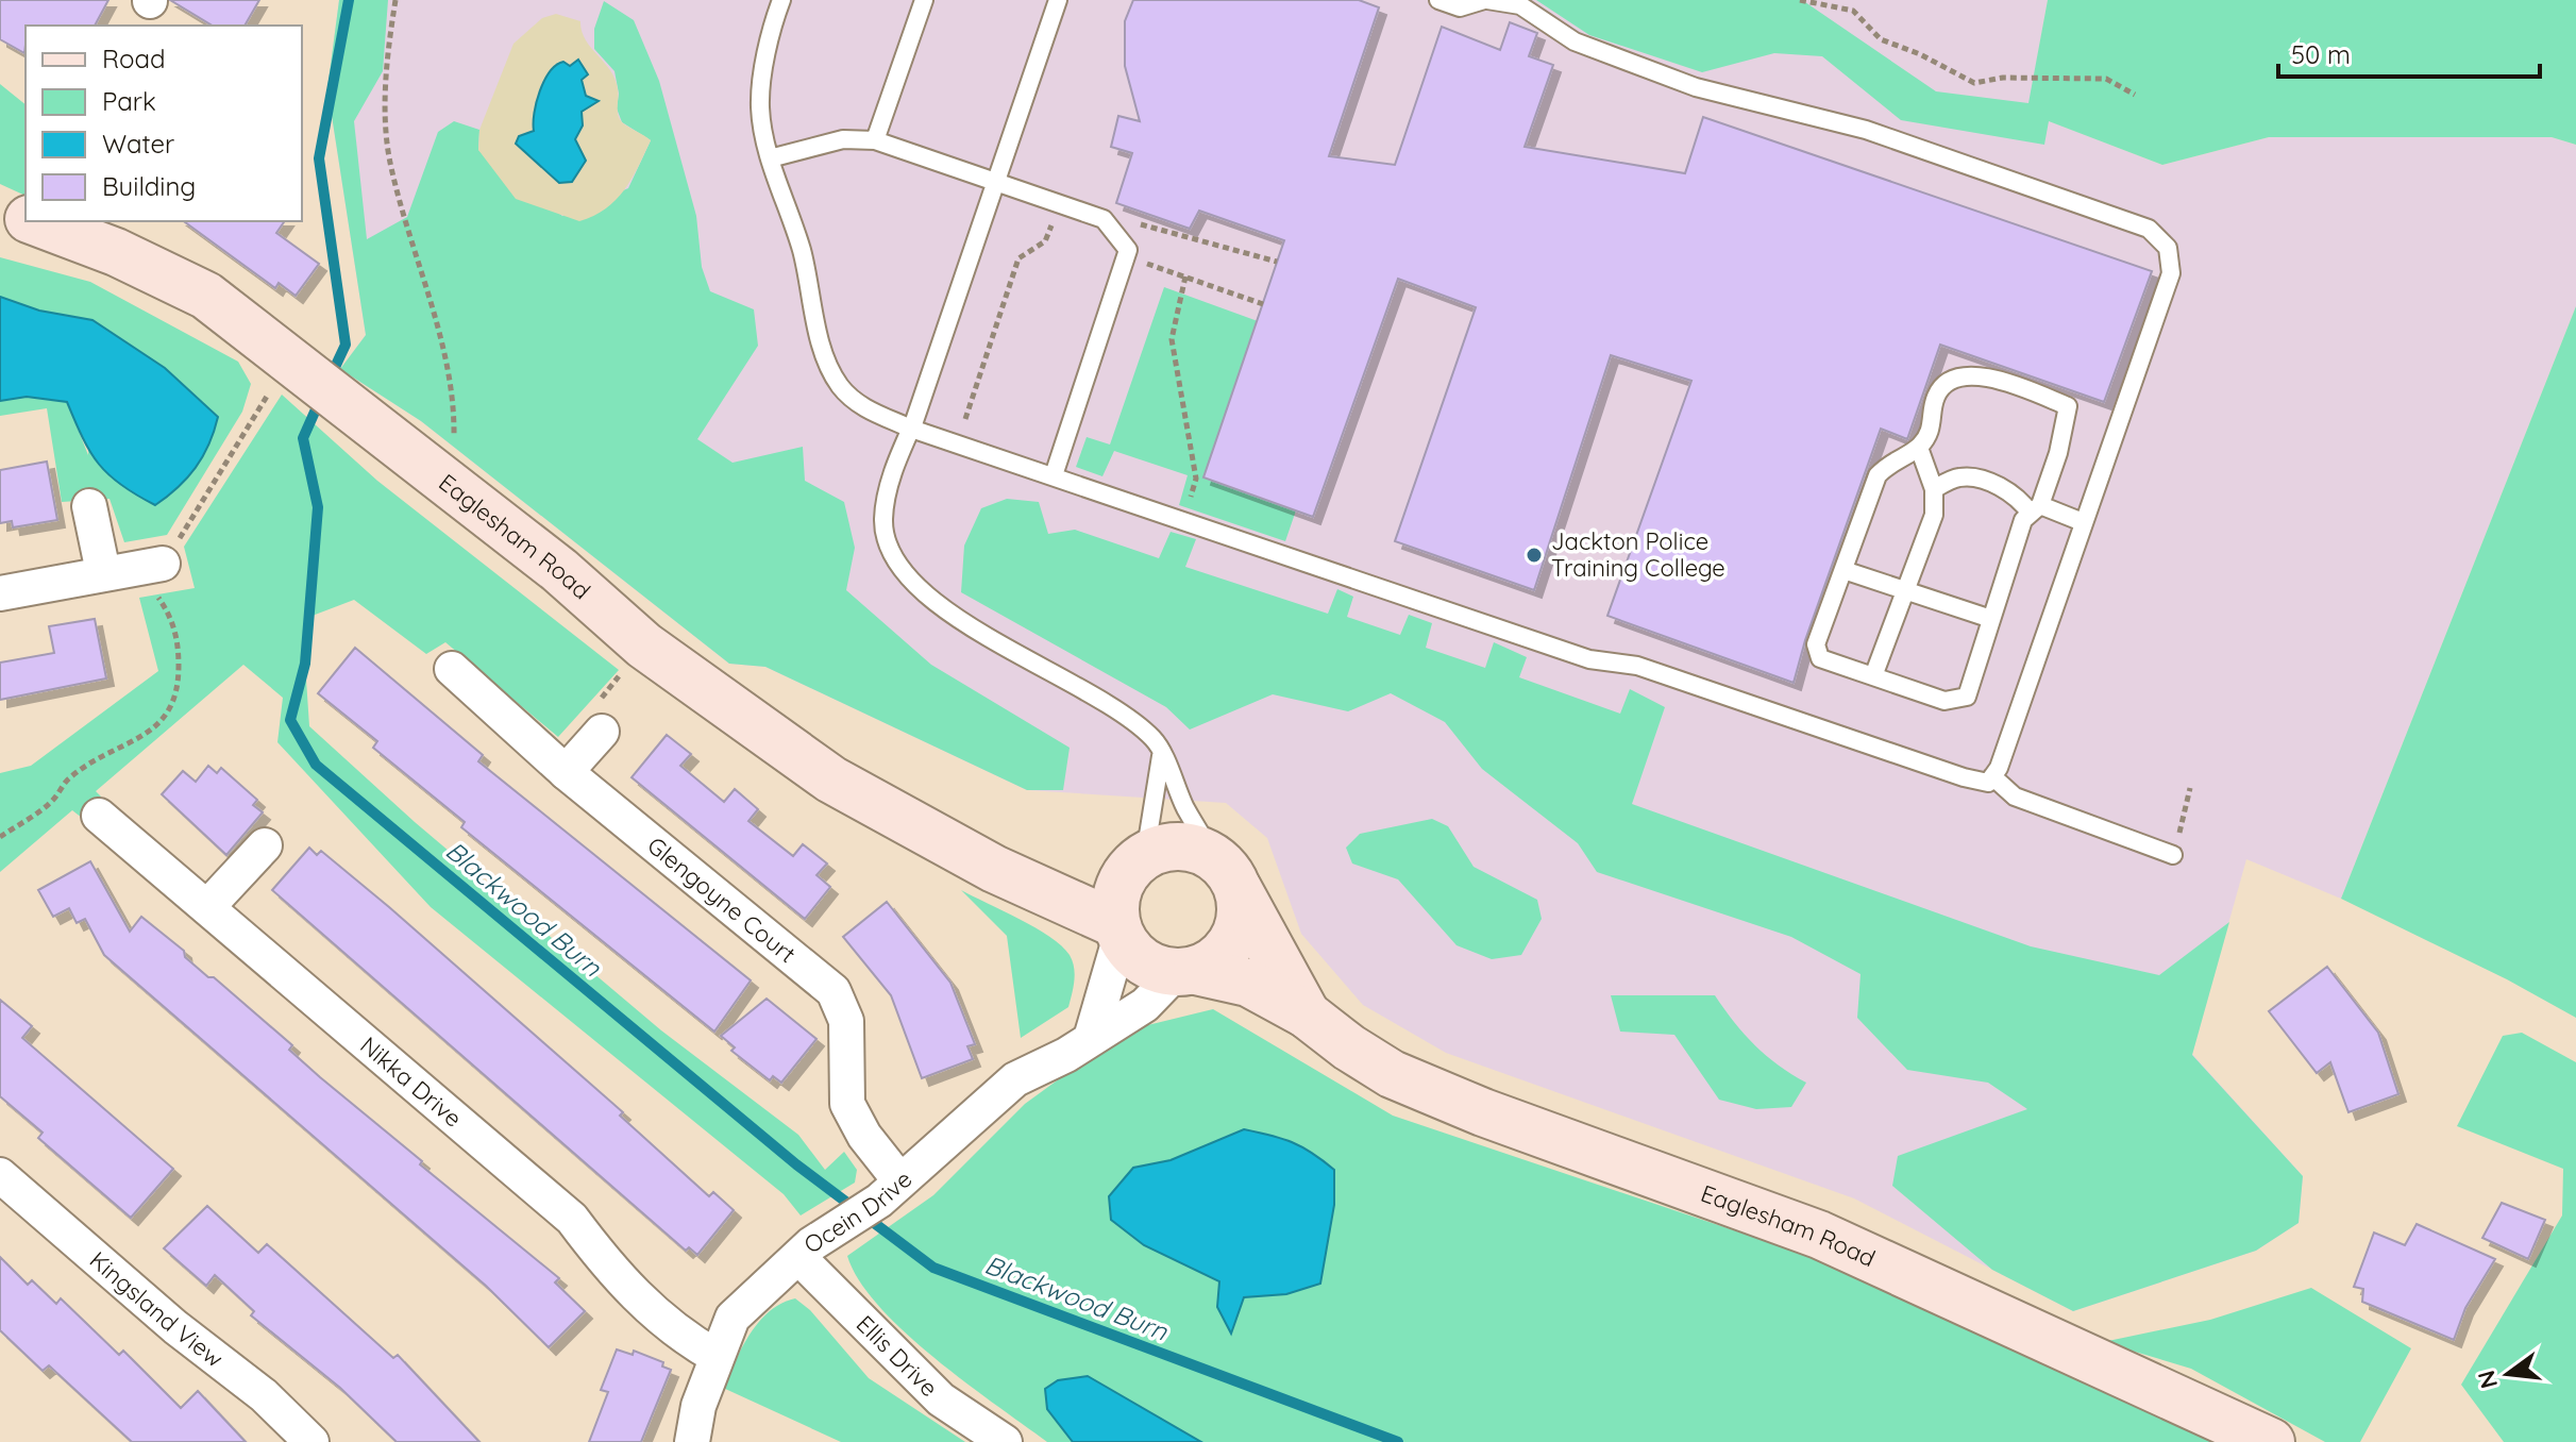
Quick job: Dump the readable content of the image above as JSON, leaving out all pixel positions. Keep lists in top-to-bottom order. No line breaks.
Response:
{"streets":{"main road":["Eaglesham Road"],"street":["Glengoyne Court","Nikka Drive","Ocein Drive","Kingsland View","Ellis Drive"]},"crossings":[["Eaglesham Road","Ocein Drive"],["Glengoyne Court","Ocein Drive"],["Nikka Drive","Ocein Drive"],["Ocein Drive","Ellis Drive"]],"water":["Blackwood Burn"],"places":["Jackton Police Training College"],"legend":["Road","Park","Water","Building"],"scale_bar":"50 m","north":"left"}
